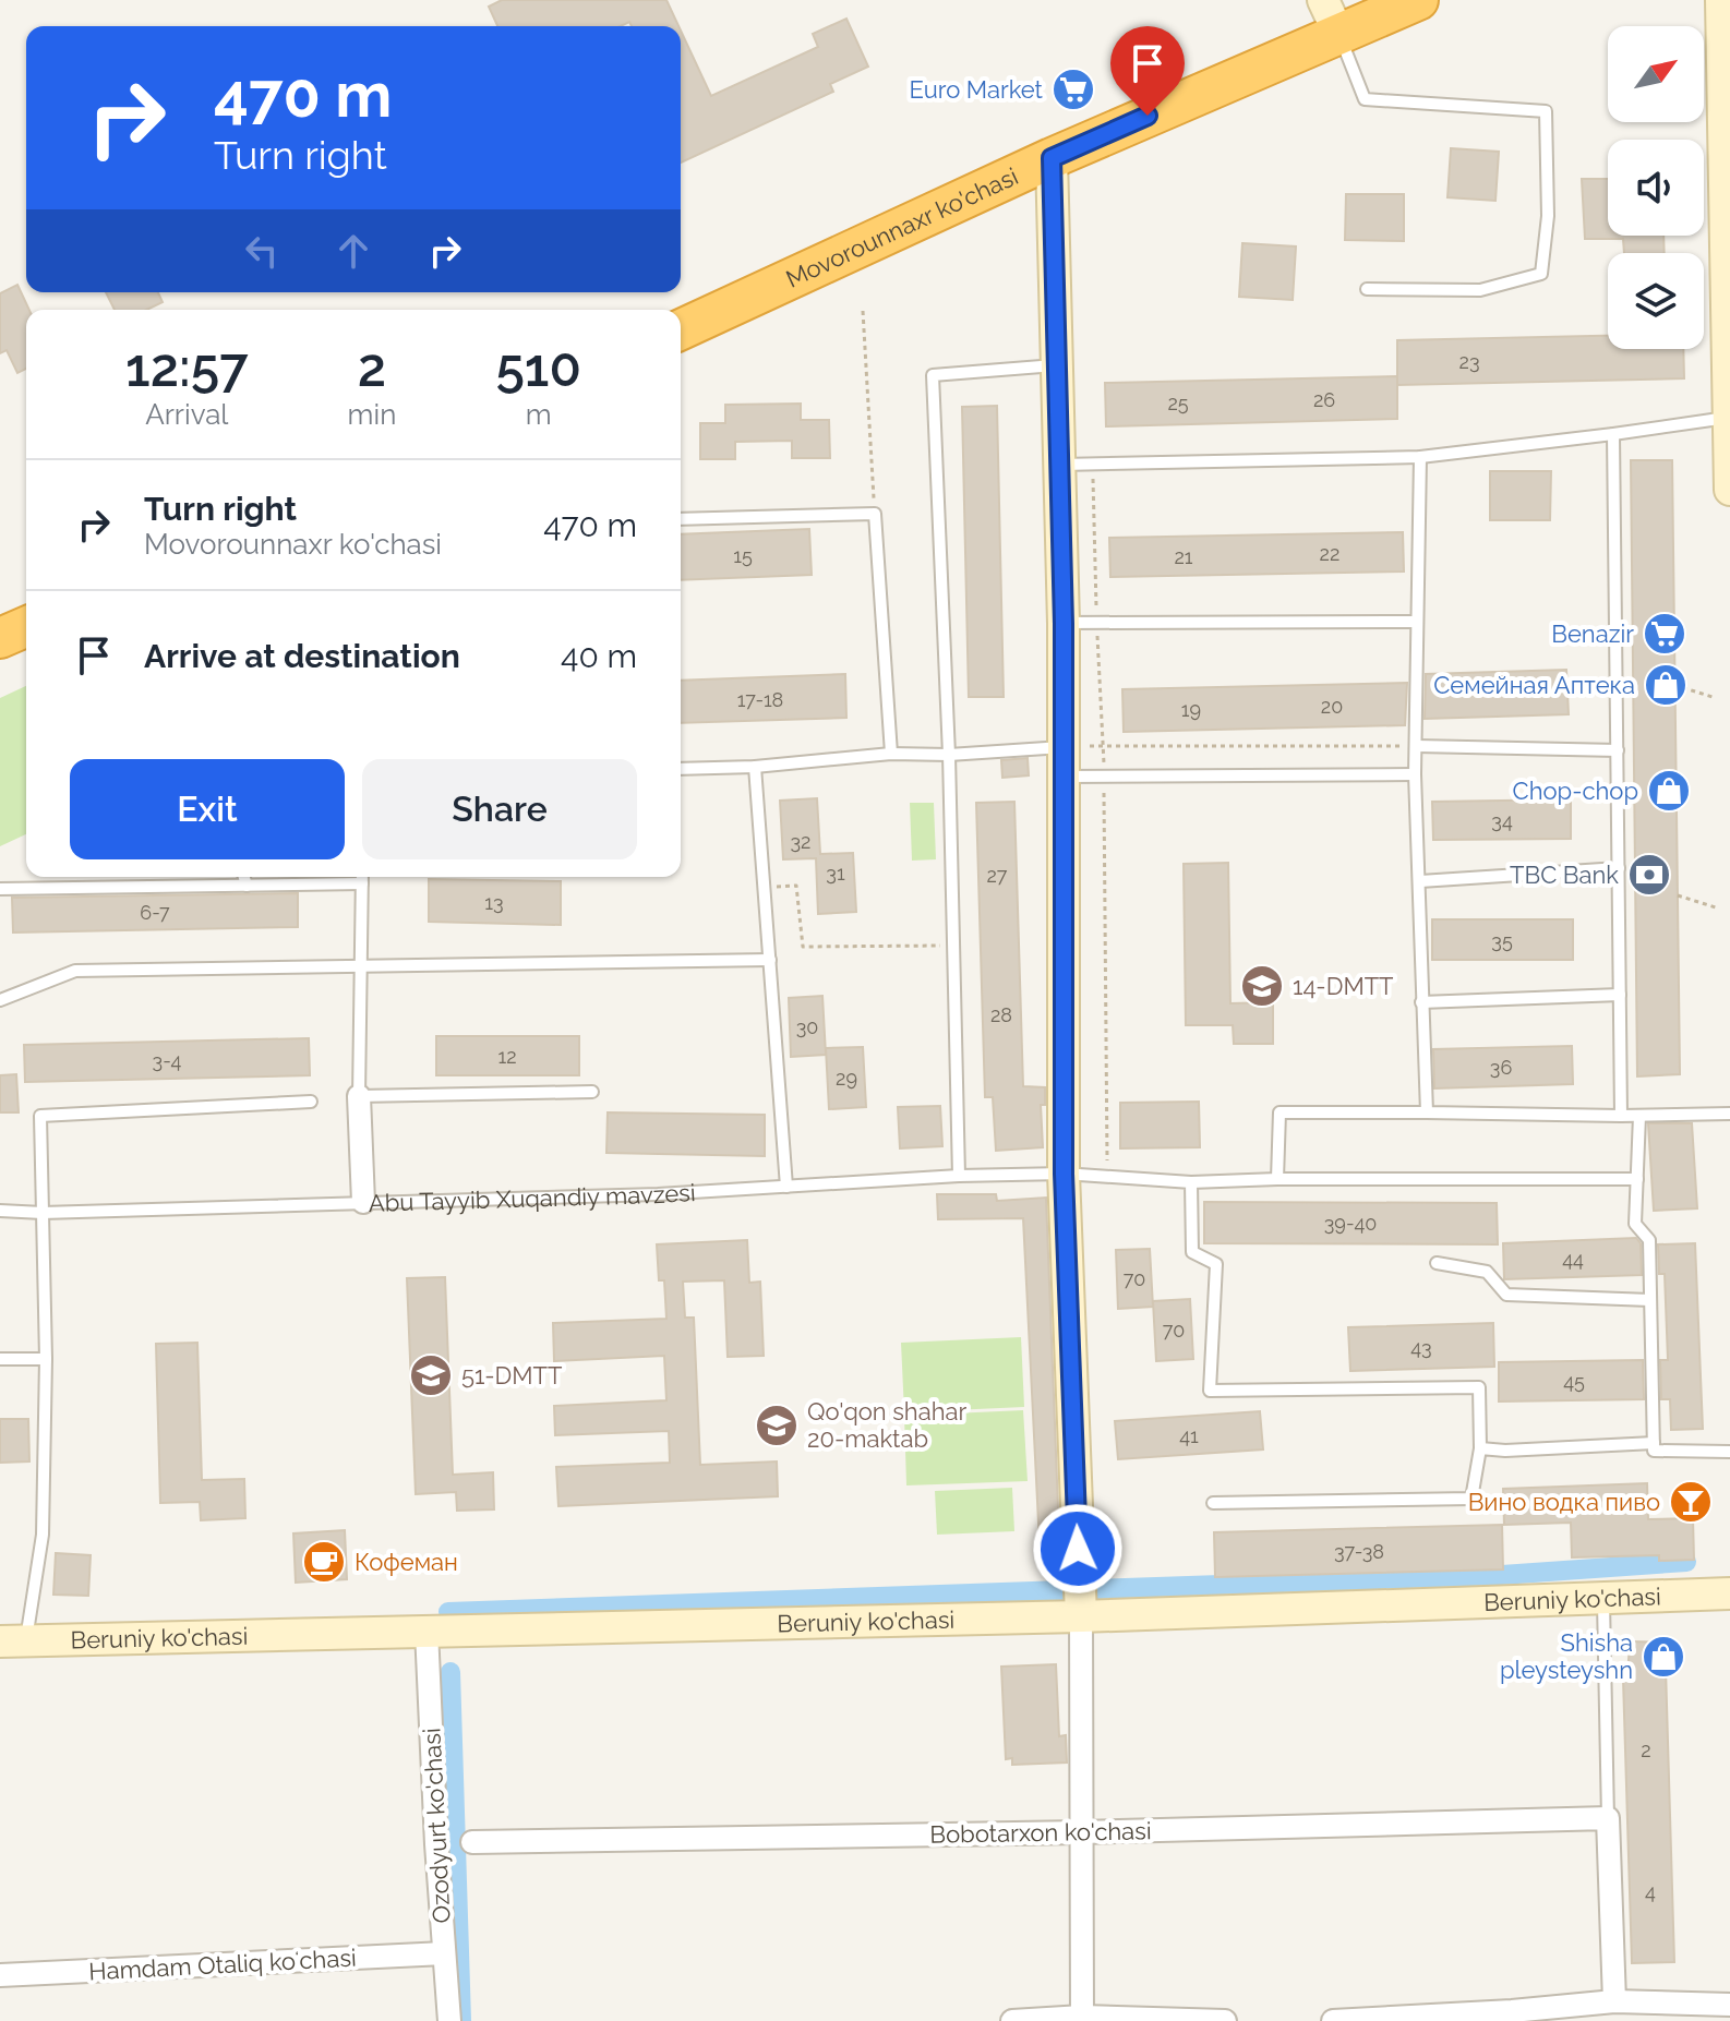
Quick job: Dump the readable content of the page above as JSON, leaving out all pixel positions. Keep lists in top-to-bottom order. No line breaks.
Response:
{"streets":{"highway":["Movorounnaxr ko'chasi"],"main road":["Beruniy ko'chasi"],"street":["Ozodyurt ko'chasi","Bobotarxon ko'chasi","Hamdam Otaliq koʻchasi"],"lane":["Abu Tayyib Xuqandiy mavzesi"]},"crossings":[["Beruniy ko'chasi","Ozodyurt ko'chasi"],["Ozodyurt ko'chasi","Hamdam Otaliq koʻchasi"]],"places":{"supermarket":["Euro Market","Benazir"],"shop":["Семейная Аптека","Chop-chop","Shisha pleysteyshn"],"bank":["TBC Bank"],"school or university":["14-DMTT","51-DMTT","Qo'qon shahar 20-maktab"],"bar":["Вино водка пиво"],"cafe":["Кофеман"]},"house_numbers":["23","26","25","22","15","21","17-18","20","19","34","32","31","27","13","6-7","35","28","30","12","3-4","36","29","39-40","44","70","70","43","45","41","37-38","2","4"],"north":"top right","page":{"turn":["470 m","Turn right"],"eta":["12:57","Arrival","2","min","510","m"],"list":[{"name":"Turn right","note":"Movorounnaxr ko'chasi","value":"470 m"},{"name":"Arrive at destination","value":"40 m"}],"buttons":["Exit","Share"]}}
